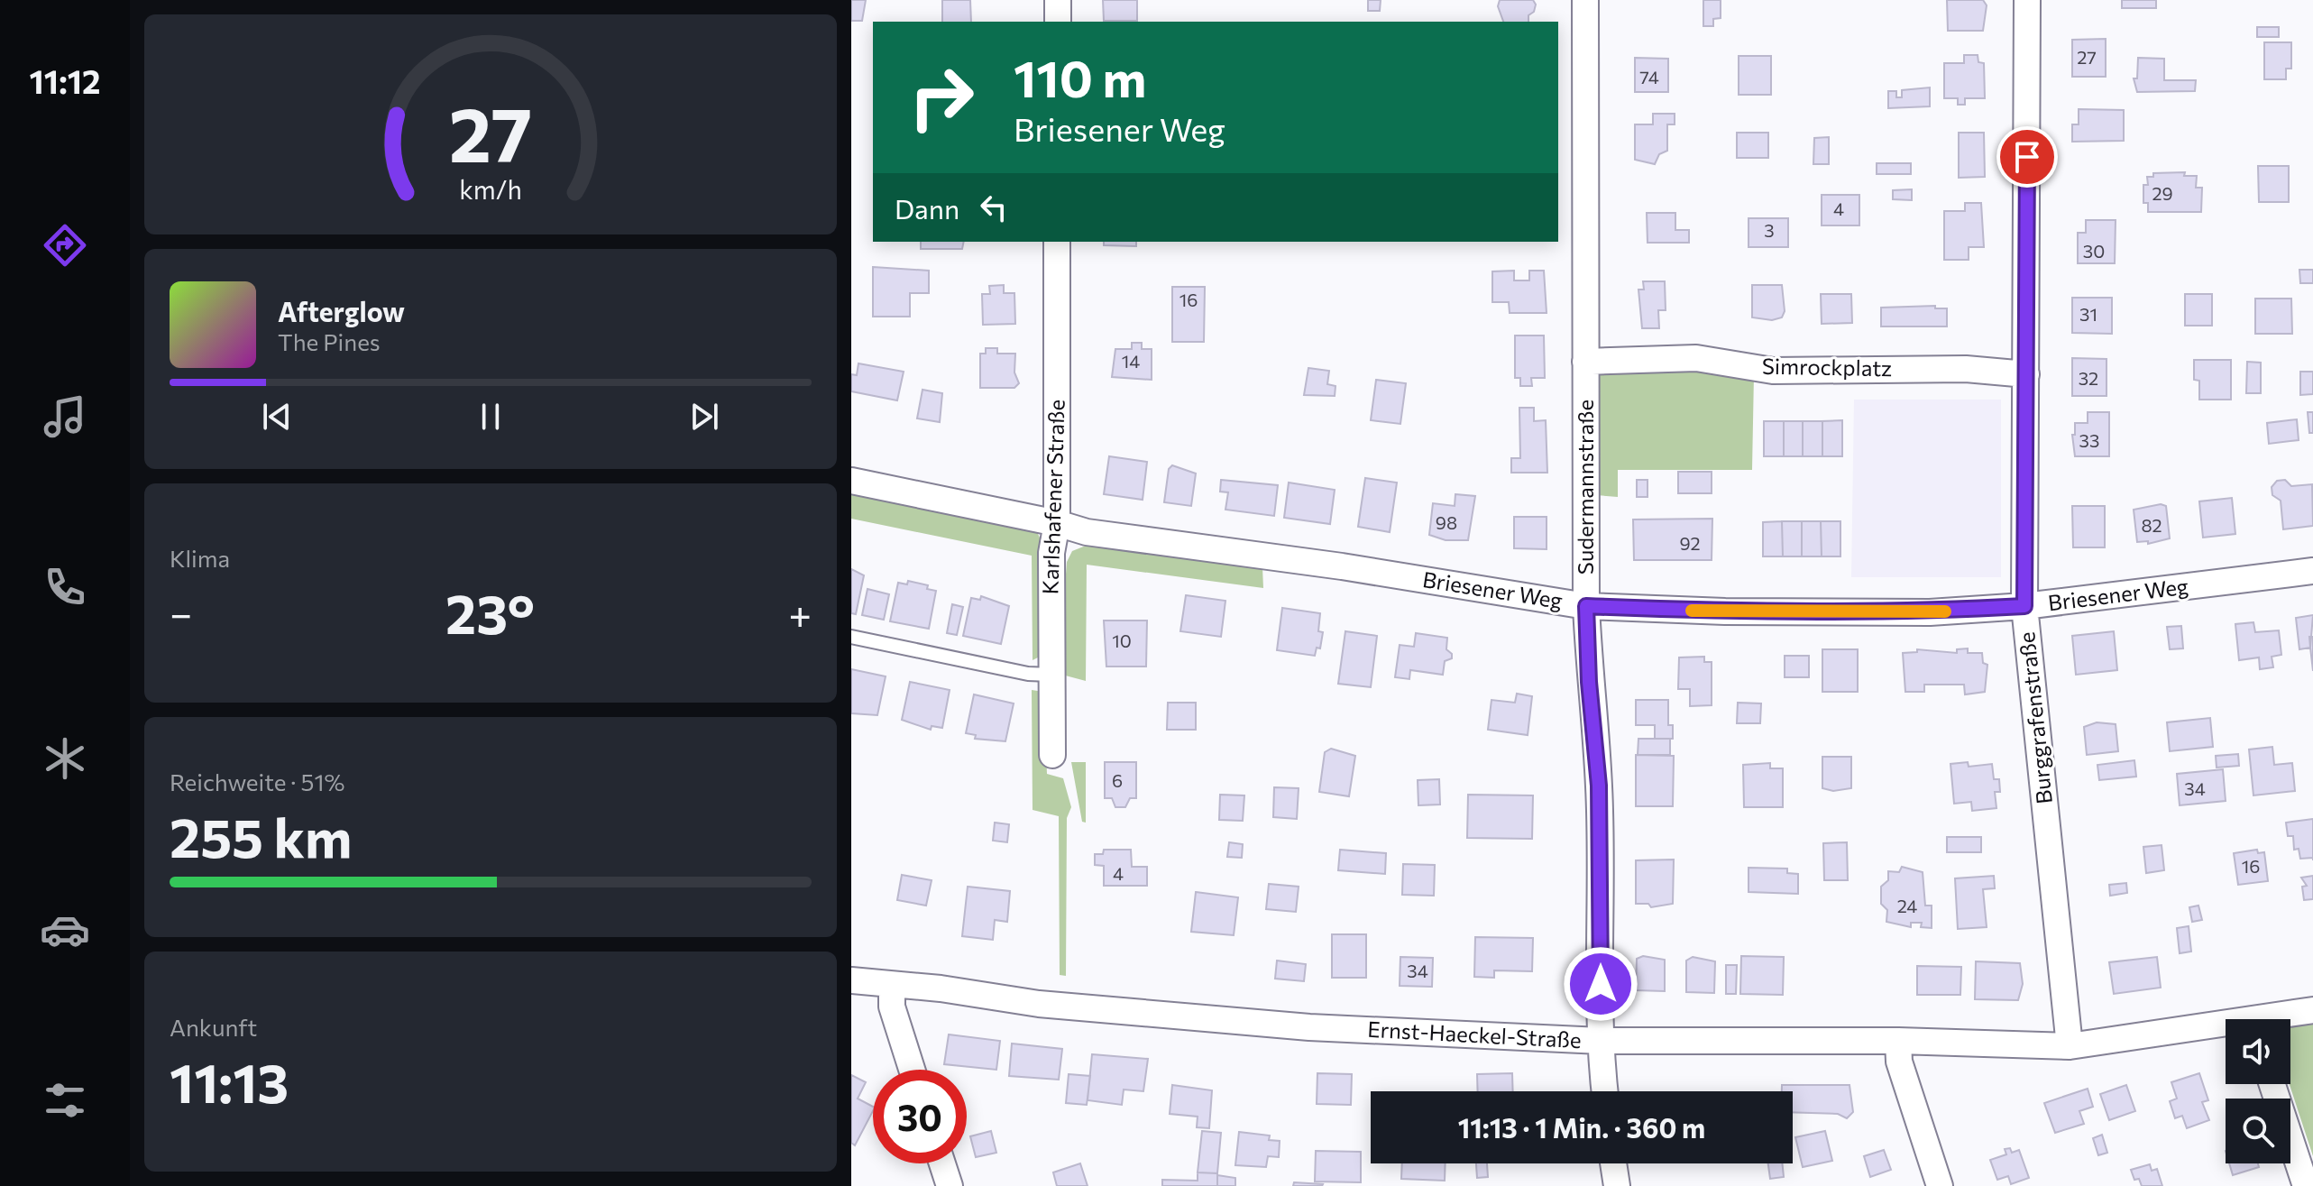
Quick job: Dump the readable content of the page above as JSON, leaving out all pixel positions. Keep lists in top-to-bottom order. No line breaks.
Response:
{"streets":{"street":["Simrockplatz","Sudermannstraße","Karlshafener Straße","Briesener Weg","Burggrafenstraße","Ernst-Haeckel-Straße"]},"crossings":[["Simrockplatz","Sudermannstraße"],["Simrockplatz","Burggrafenstraße"],["Sudermannstraße","Briesener Weg"],["Sudermannstraße","Ernst-Haeckel-Straße"],["Karlshafener Straße","Briesener Weg"],["Briesener Weg","Burggrafenstraße"],["Burggrafenstraße","Ernst-Haeckel-Straße"]],"house_numbers":["27","74","29","4","3","30","16","31","14","32","33","98","82","92","10","6","34","16","4","24","34"],"page":{"tabs":"11:12","turn":["110 m","Briesener Weg"],"then":"Dann","song":["Afterglow","The Pines"],"tile":["Klima",["Reichweite · 51%","255 km"],["Ankunft","11:13"]],"heat":["−","23°","+"],"limit":"30","trip":"11:13 · 1 Min. · 360 m","gauge":["27","km/h"]}}
